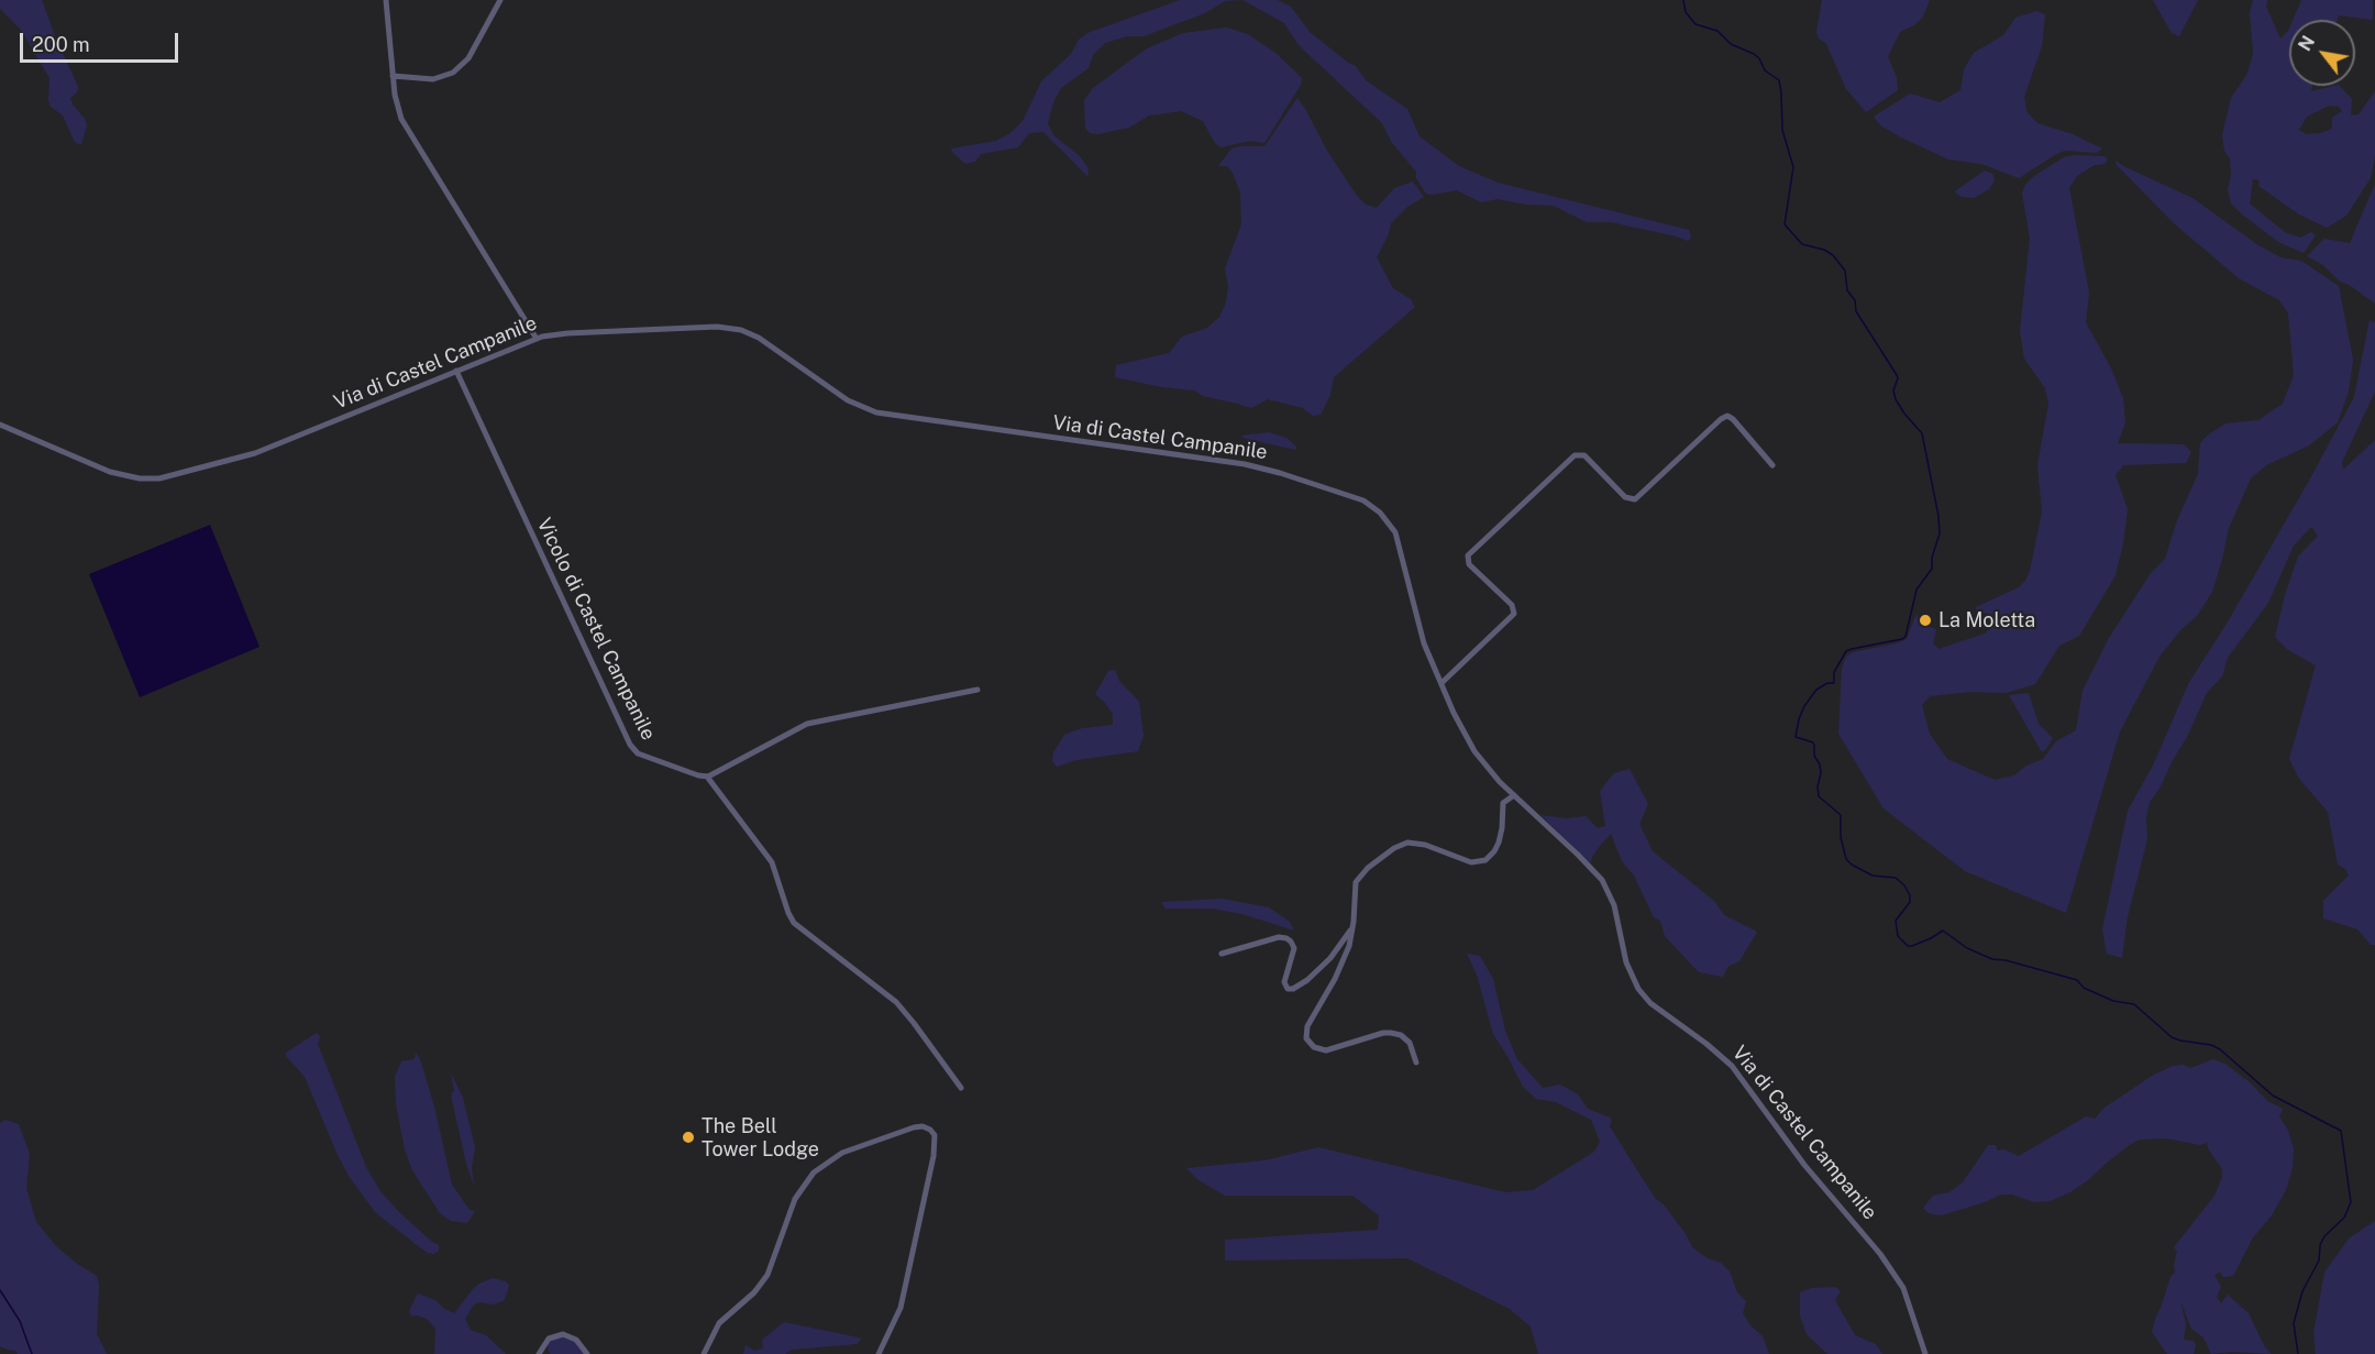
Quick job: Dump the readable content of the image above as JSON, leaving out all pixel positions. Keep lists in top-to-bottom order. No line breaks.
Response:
{"streets":{"street":["Via di Castel Campanile","Vicolo di Castel Campanile"]},"crossings":[["Via di Castel Campanile","Vicolo di Castel Campanile"]],"places":["La Moletta","The Bell Tower Lodge"],"scale_bar":"200 m","north":"top left"}
